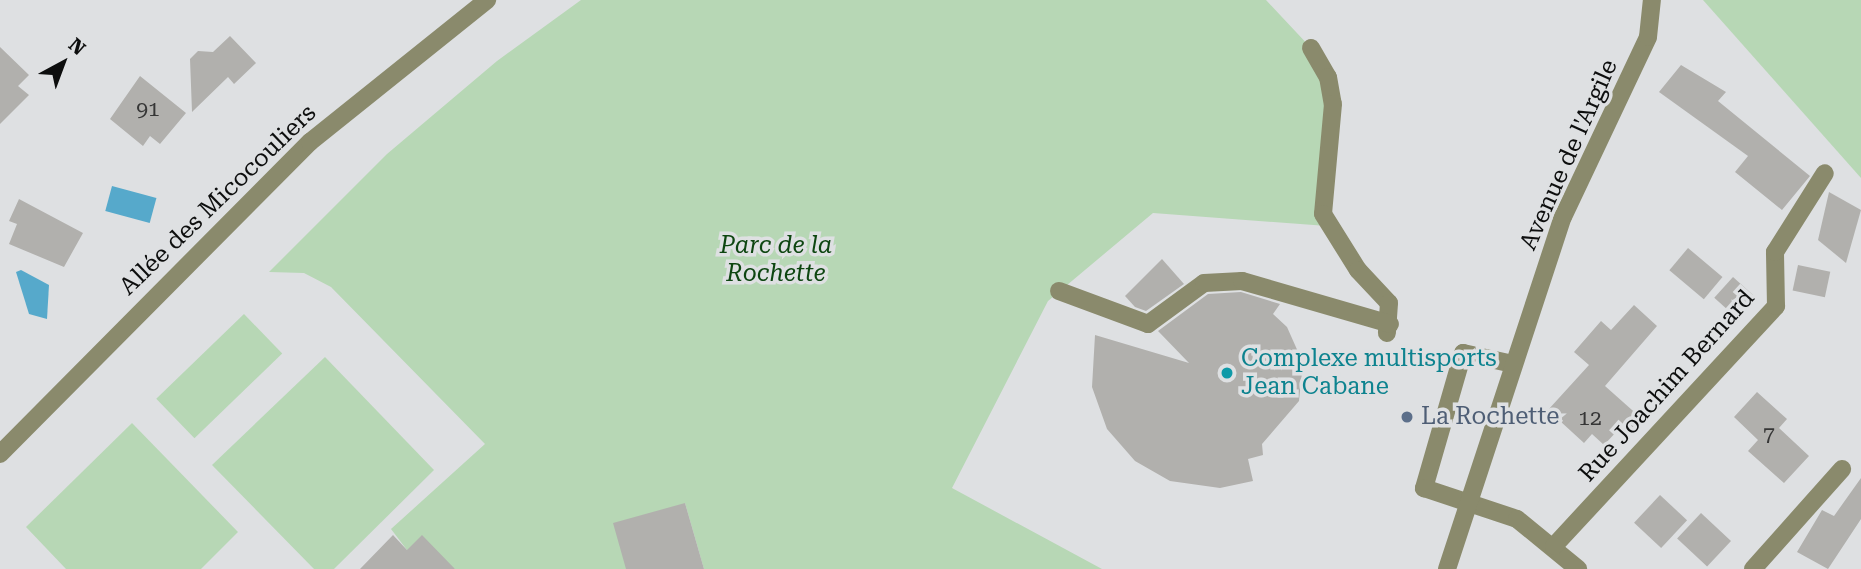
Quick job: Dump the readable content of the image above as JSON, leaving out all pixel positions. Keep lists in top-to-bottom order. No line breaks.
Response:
{"streets":{"street":["Avenue de l'Argile","Allée des Micocouliers","Rue Joachim Bernard"]},"parks":["Parc de la Rochette"],"places":["Complexe multisports Jean Cabane","La Rochette"],"house_numbers":["91","12","7"],"north":"top right"}
